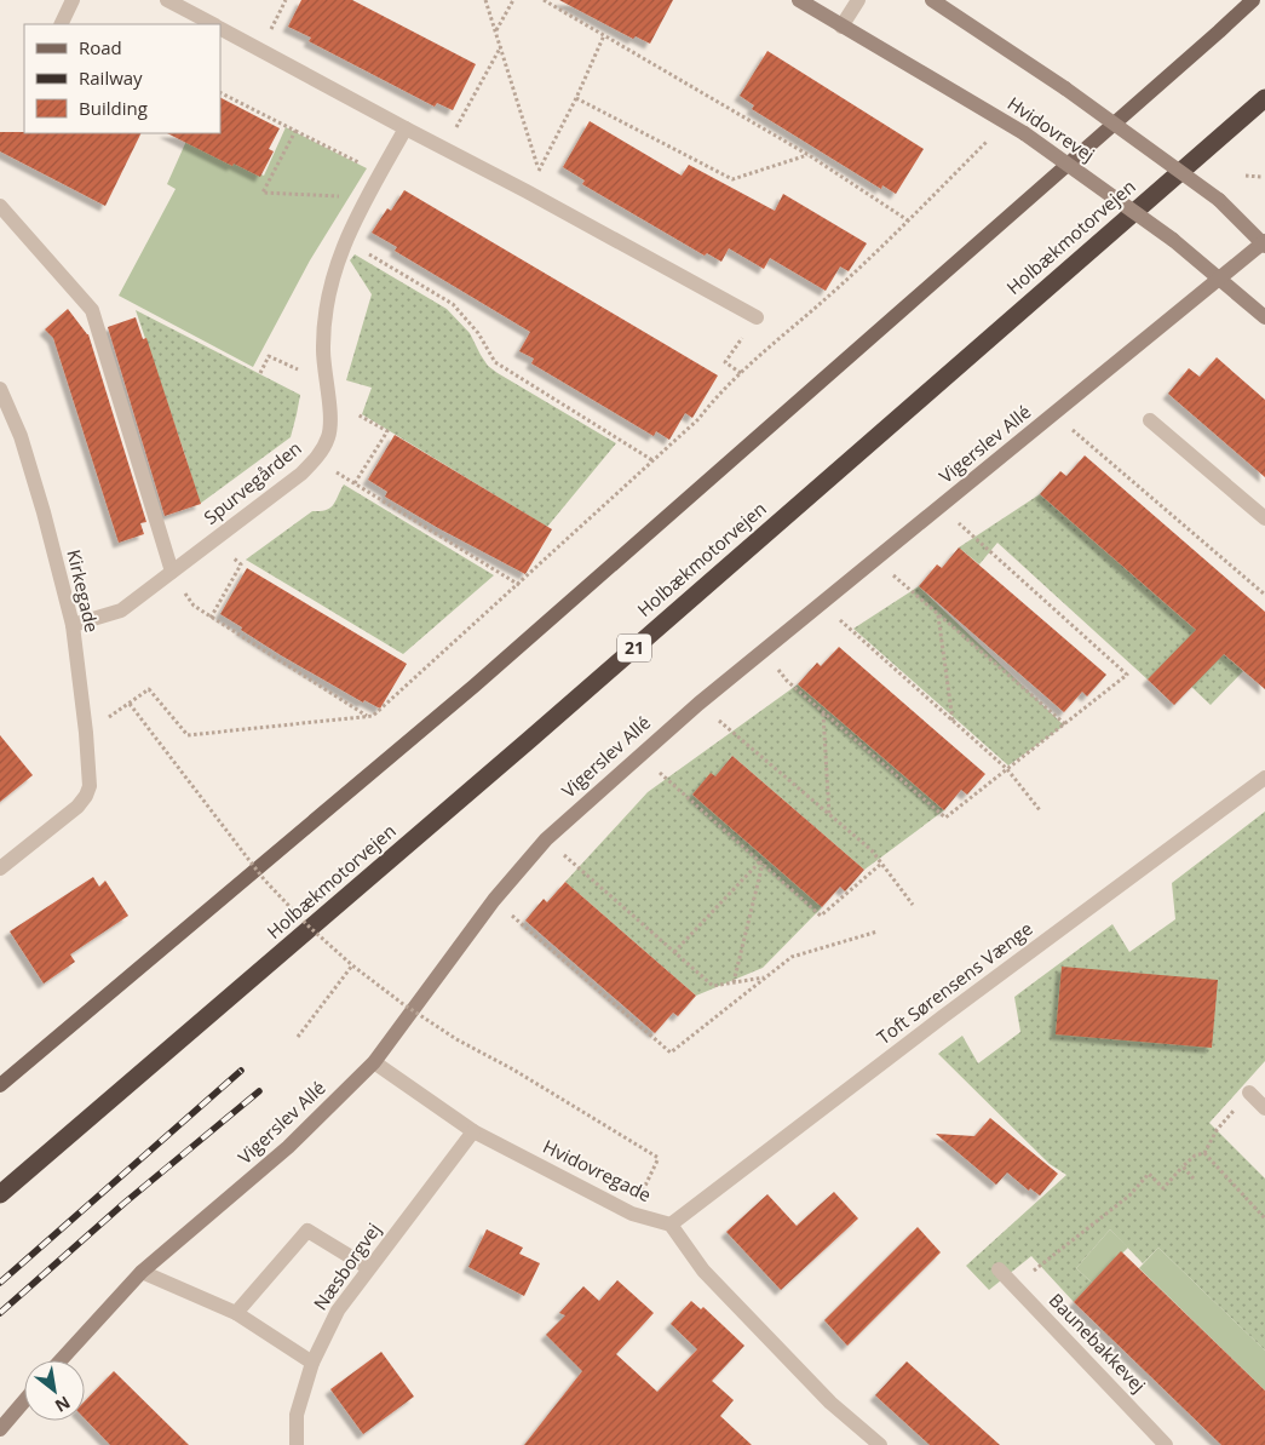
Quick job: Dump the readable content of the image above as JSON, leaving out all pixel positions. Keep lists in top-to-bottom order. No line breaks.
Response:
{"streets":{"highway":["Holbækmotorvejen","21"],"street":["Hvidovrevej","Vigerslev Allé","Spurvegården","Kirkegade","Toft Sørensens Vænge","Hvidovregade","Næsborgvej","Baunebakkevej"]},"crossings":[["Hvidovrevej","Vigerslev Allé"],["Vigerslev Allé","Hvidovregade"],["Spurvegården","Kirkegade"],["Toft Sørensens Vænge","Hvidovregade"],["Hvidovregade","Næsborgvej"]],"legend":["Road","Railway","Building"],"north":"bottom right"}
